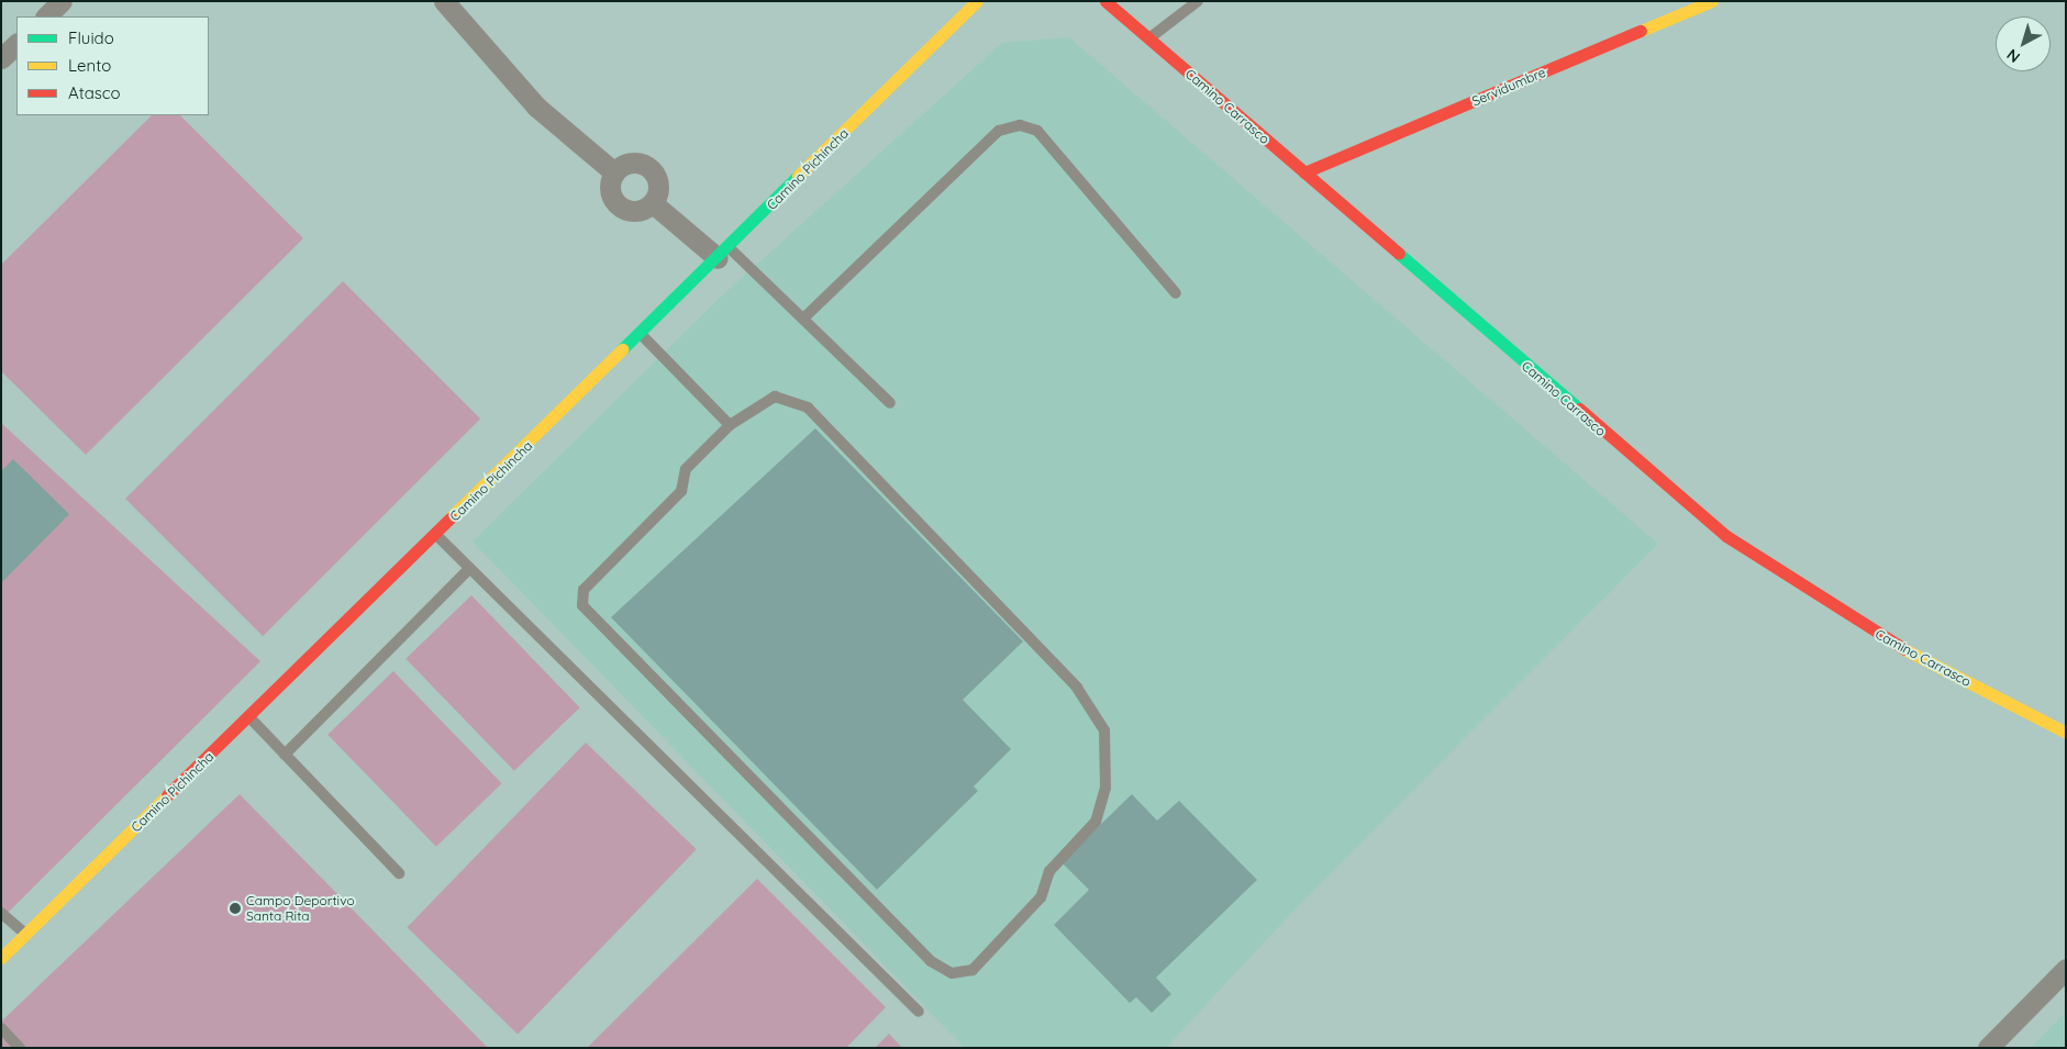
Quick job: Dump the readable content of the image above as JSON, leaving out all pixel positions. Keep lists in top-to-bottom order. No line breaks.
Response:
{"streets":{"street":["Servidumbre","Camino Carrasco","Camino Pichincha"]},"crossings":[["Servidumbre","Camino Carrasco"]],"places":["Campo Deportivo Santa Rita"],"legend":["Fluido","Lento","Atasco"],"north":"bottom left"}
